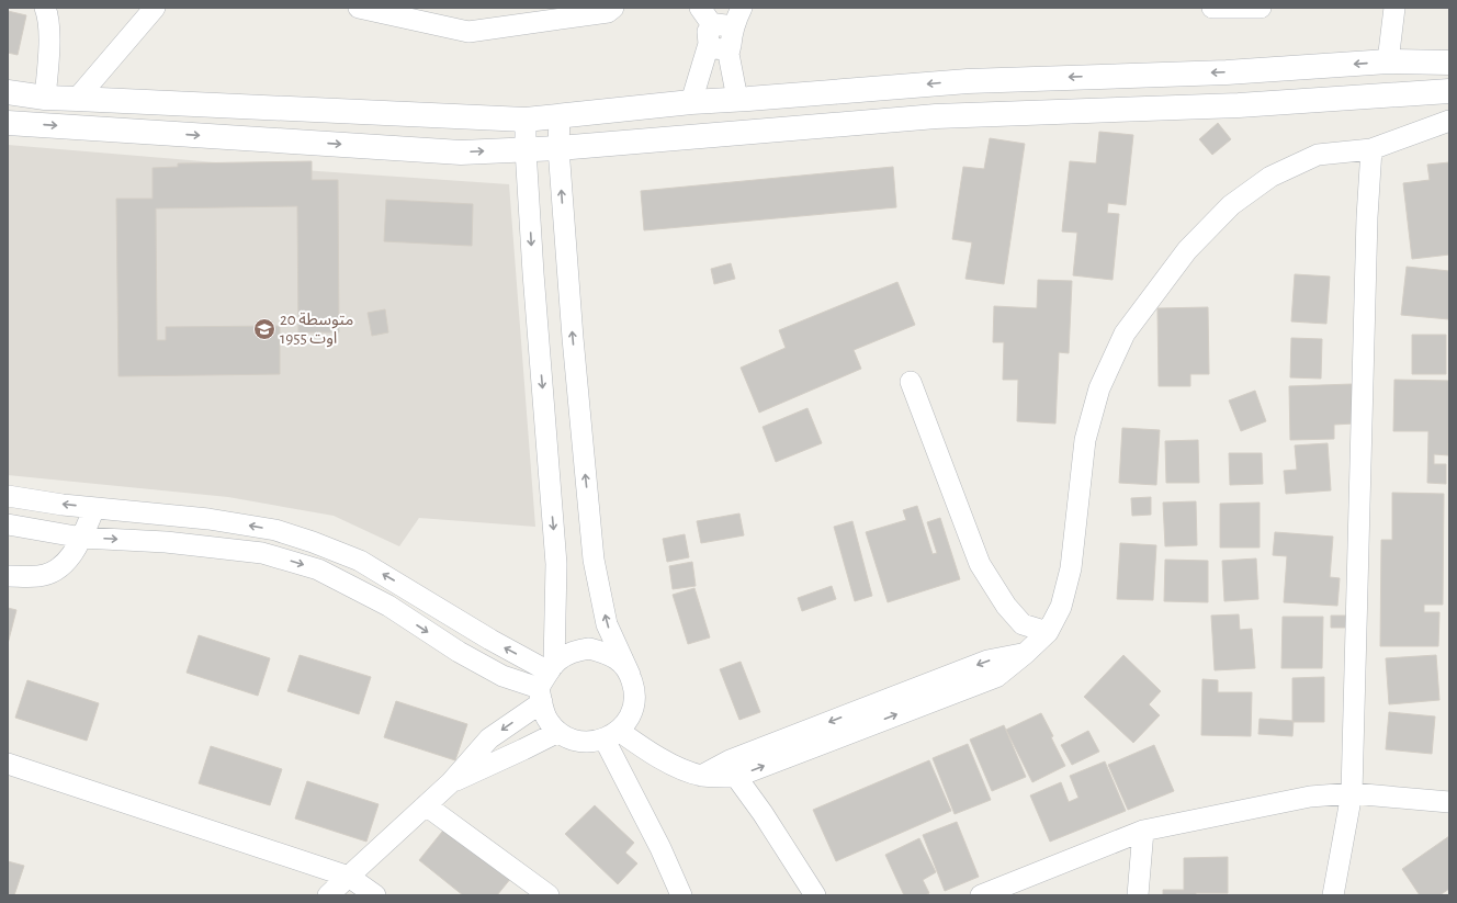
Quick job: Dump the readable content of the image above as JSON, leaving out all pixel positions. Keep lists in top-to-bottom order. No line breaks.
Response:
{"places":{"school or university":["متوسطة 20 اوت 1955"]}}
